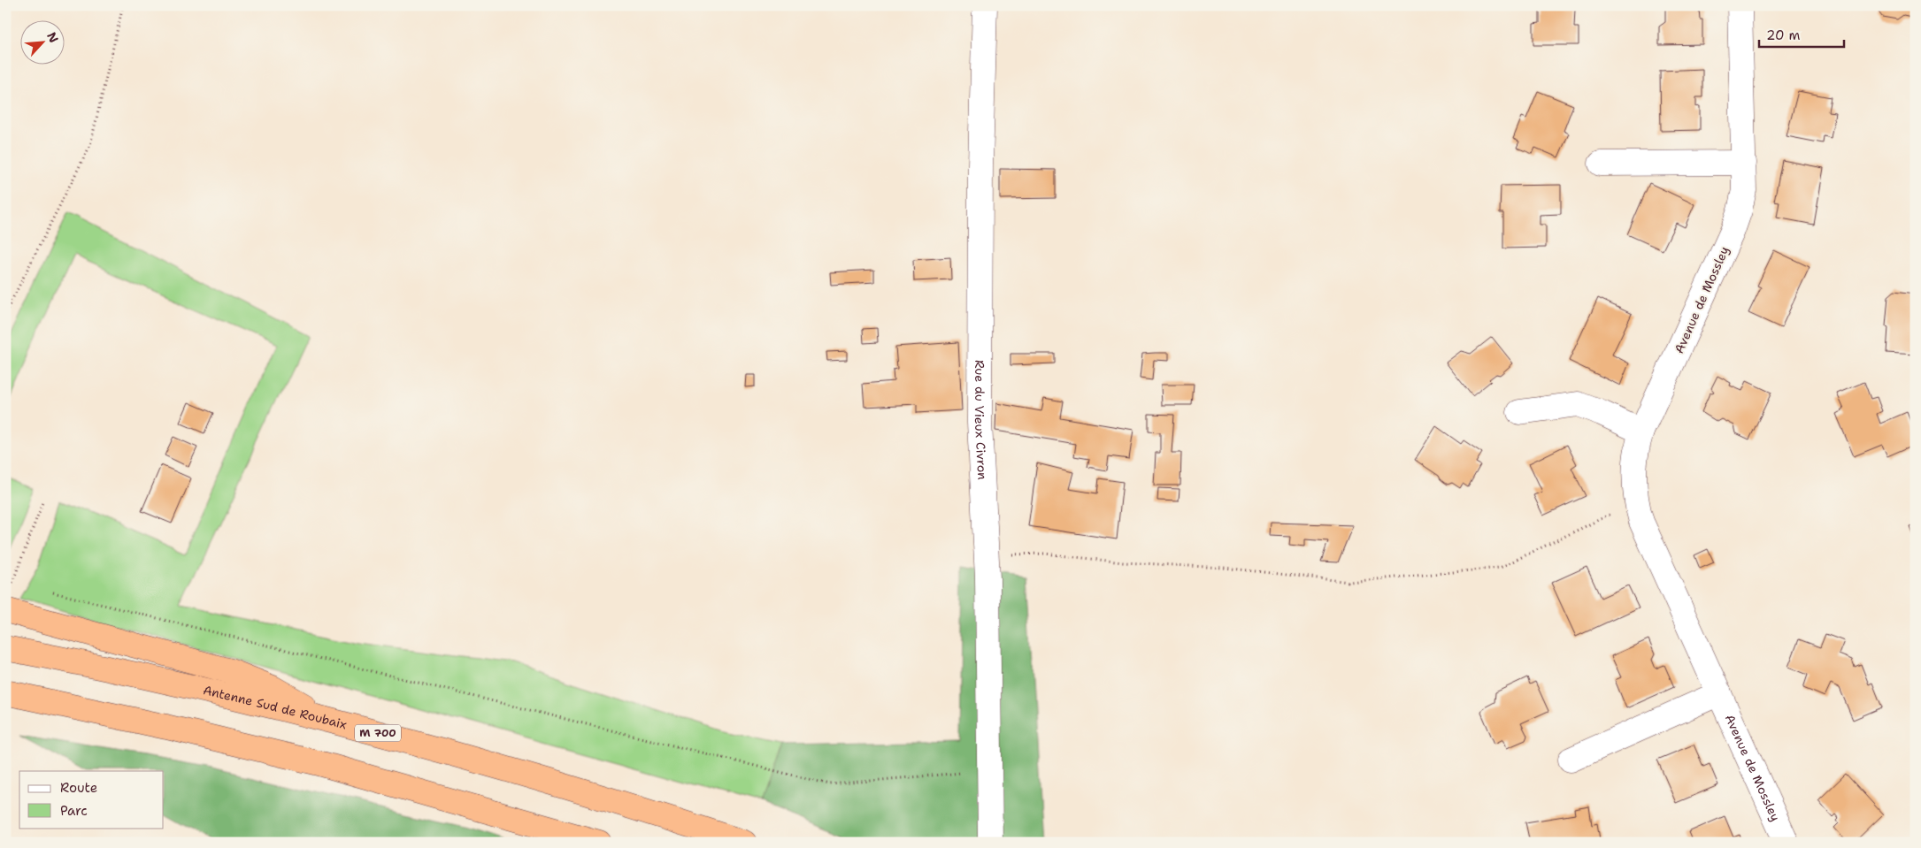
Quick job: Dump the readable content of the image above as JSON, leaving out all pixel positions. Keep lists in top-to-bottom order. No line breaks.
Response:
{"streets":{"highway":["Antenne Sud de Roubaix","M 700"],"street":["Avenue de Mossley","Rue du Vieux Civron"]},"legend":["Route","Parc"],"scale_bar":"20 m","north":"top right"}
